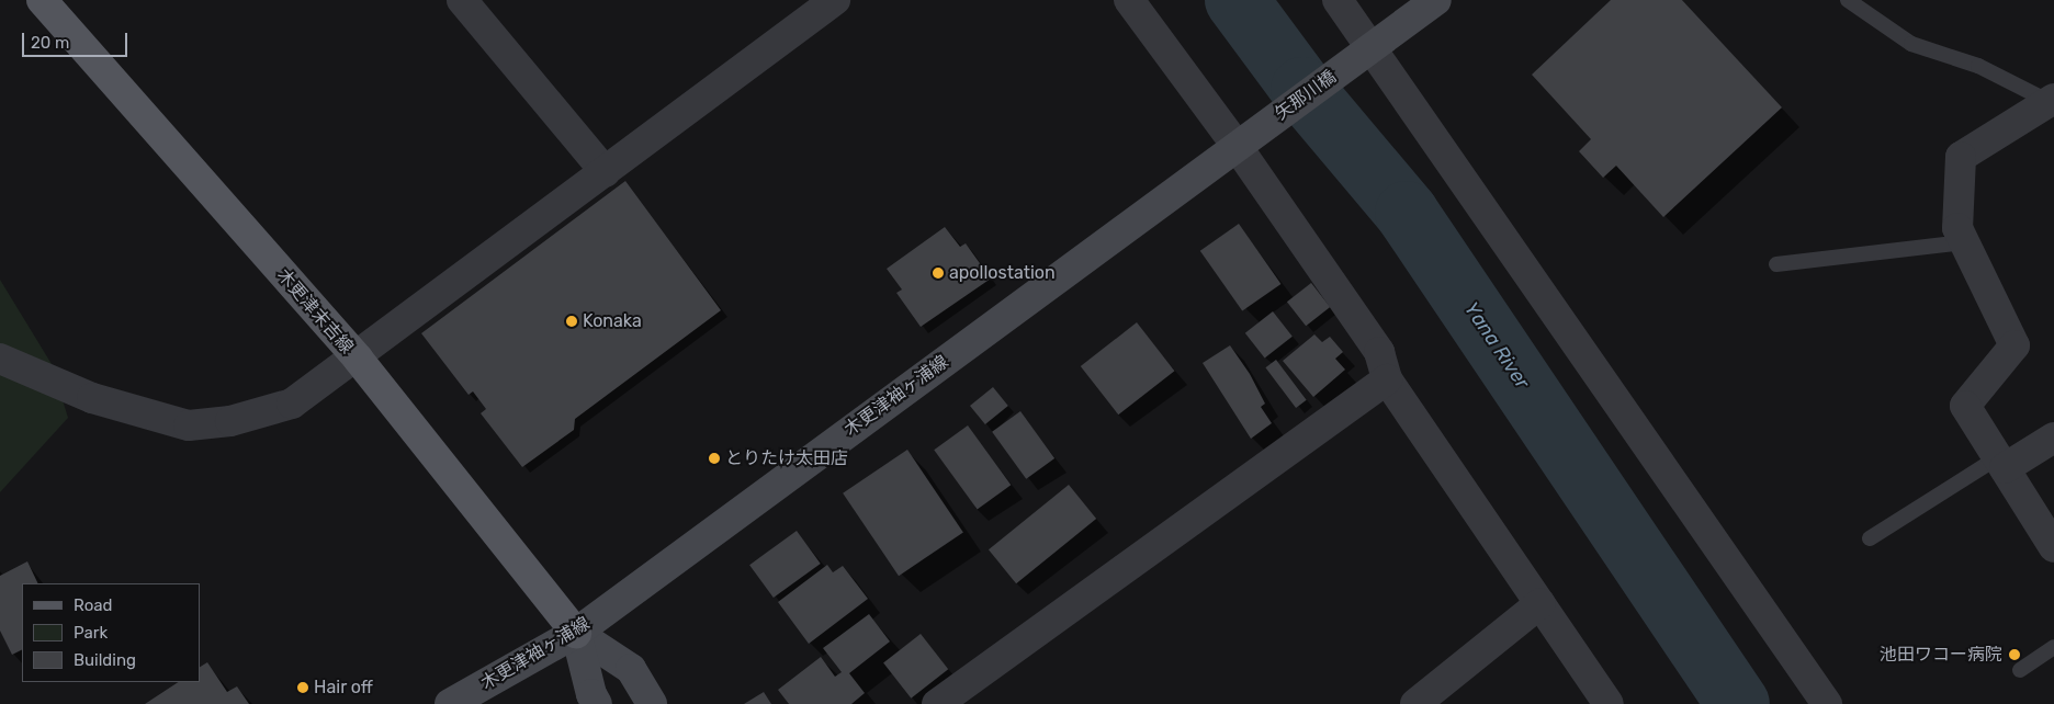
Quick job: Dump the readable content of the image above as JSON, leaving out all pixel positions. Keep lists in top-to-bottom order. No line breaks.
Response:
{"streets":{"main road":["矢那川橋","木更津末吉線","木更津袖ヶ浦線"]},"crossings":[["矢那川橋","木更津袖ヶ浦線"],["木更津末吉線","木更津袖ヶ浦線"]],"water":["Yana River"],"places":["apollostation","Konaka","とりたけ太田店","池田ワコー病院","Hair off"],"legend":["Road","Park","Building"],"scale_bar":"20 m"}
